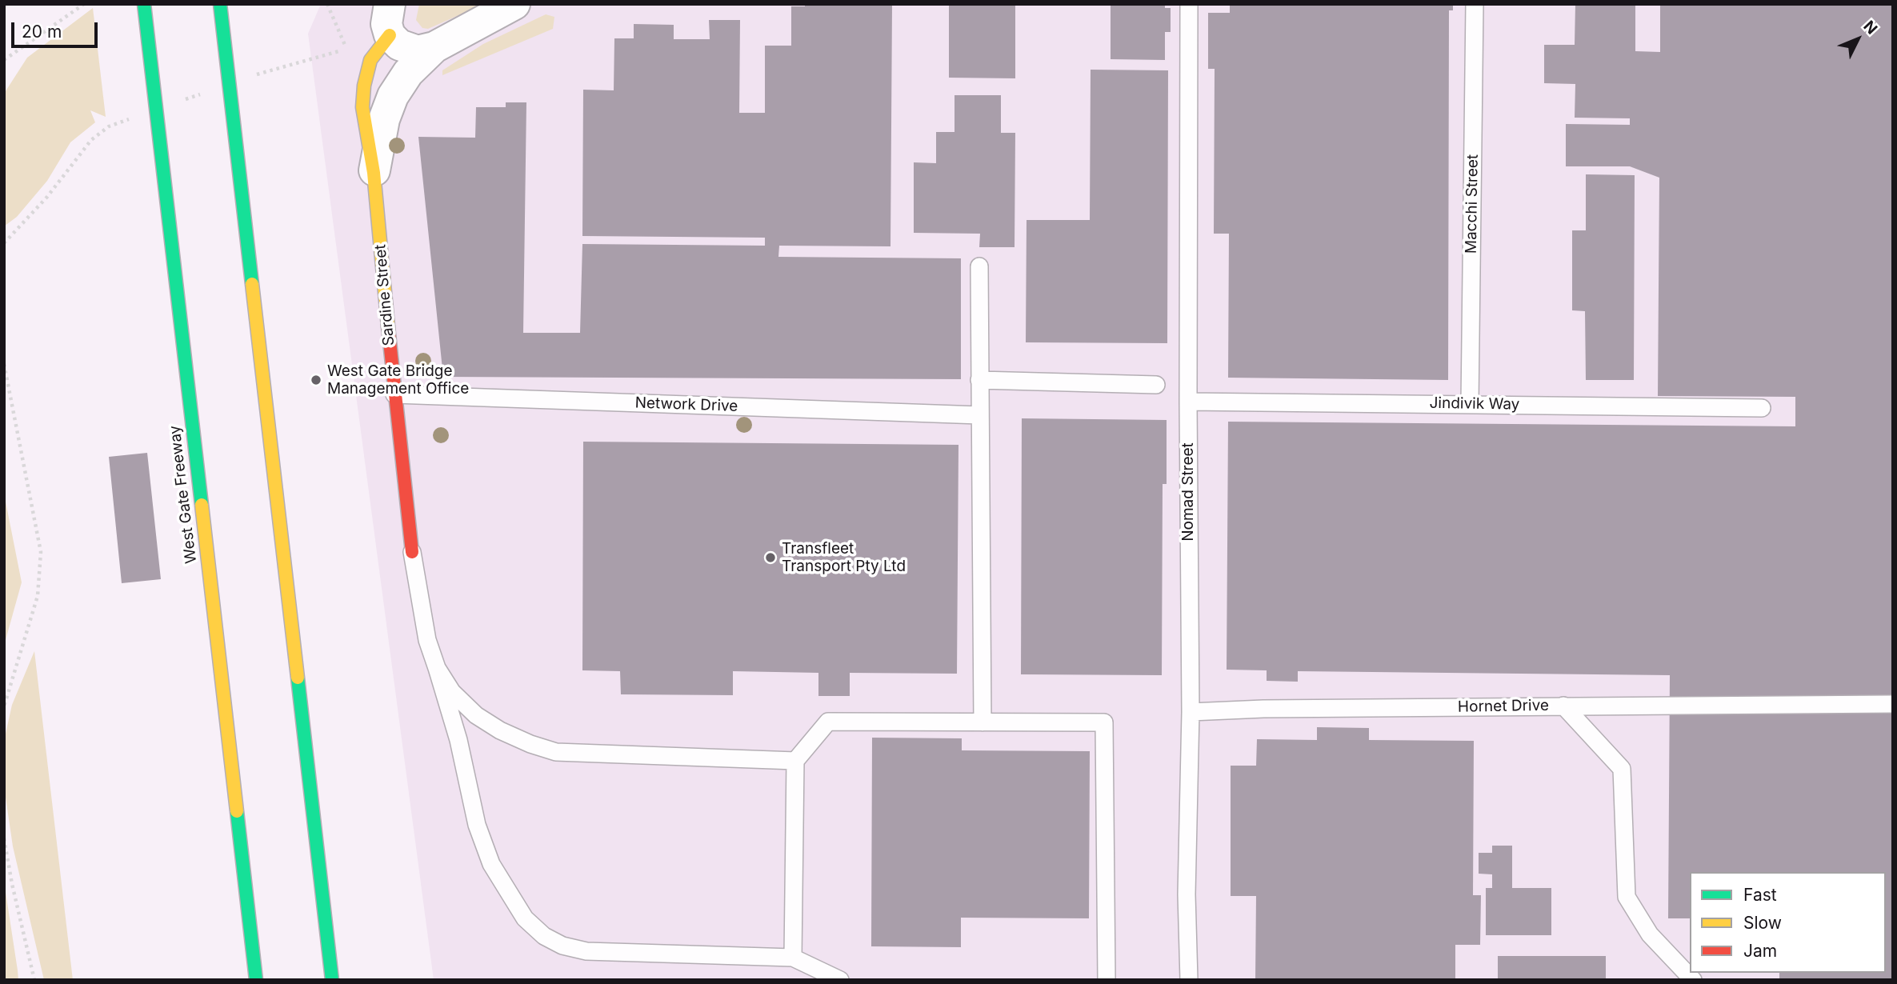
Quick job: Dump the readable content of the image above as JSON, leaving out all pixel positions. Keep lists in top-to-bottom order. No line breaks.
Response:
{"streets":{"main road":["Sardine Street","West Gate Freeway"],"lane":["Macchi Street","Jindivik Way","Network Drive","Nomad Street","Hornet Drive"]},"crossings":[["Macchi Street","Jindivik Way"],["Sardine Street","Network Drive"],["Jindivik Way","Nomad Street"],["Nomad Street","Hornet Drive"]],"places":["West Gate Bridge Management Office","Transfleet Transport Pty Ltd"],"legend":["Fast","Slow","Jam"],"scale_bar":"20 m","north":"top right"}
